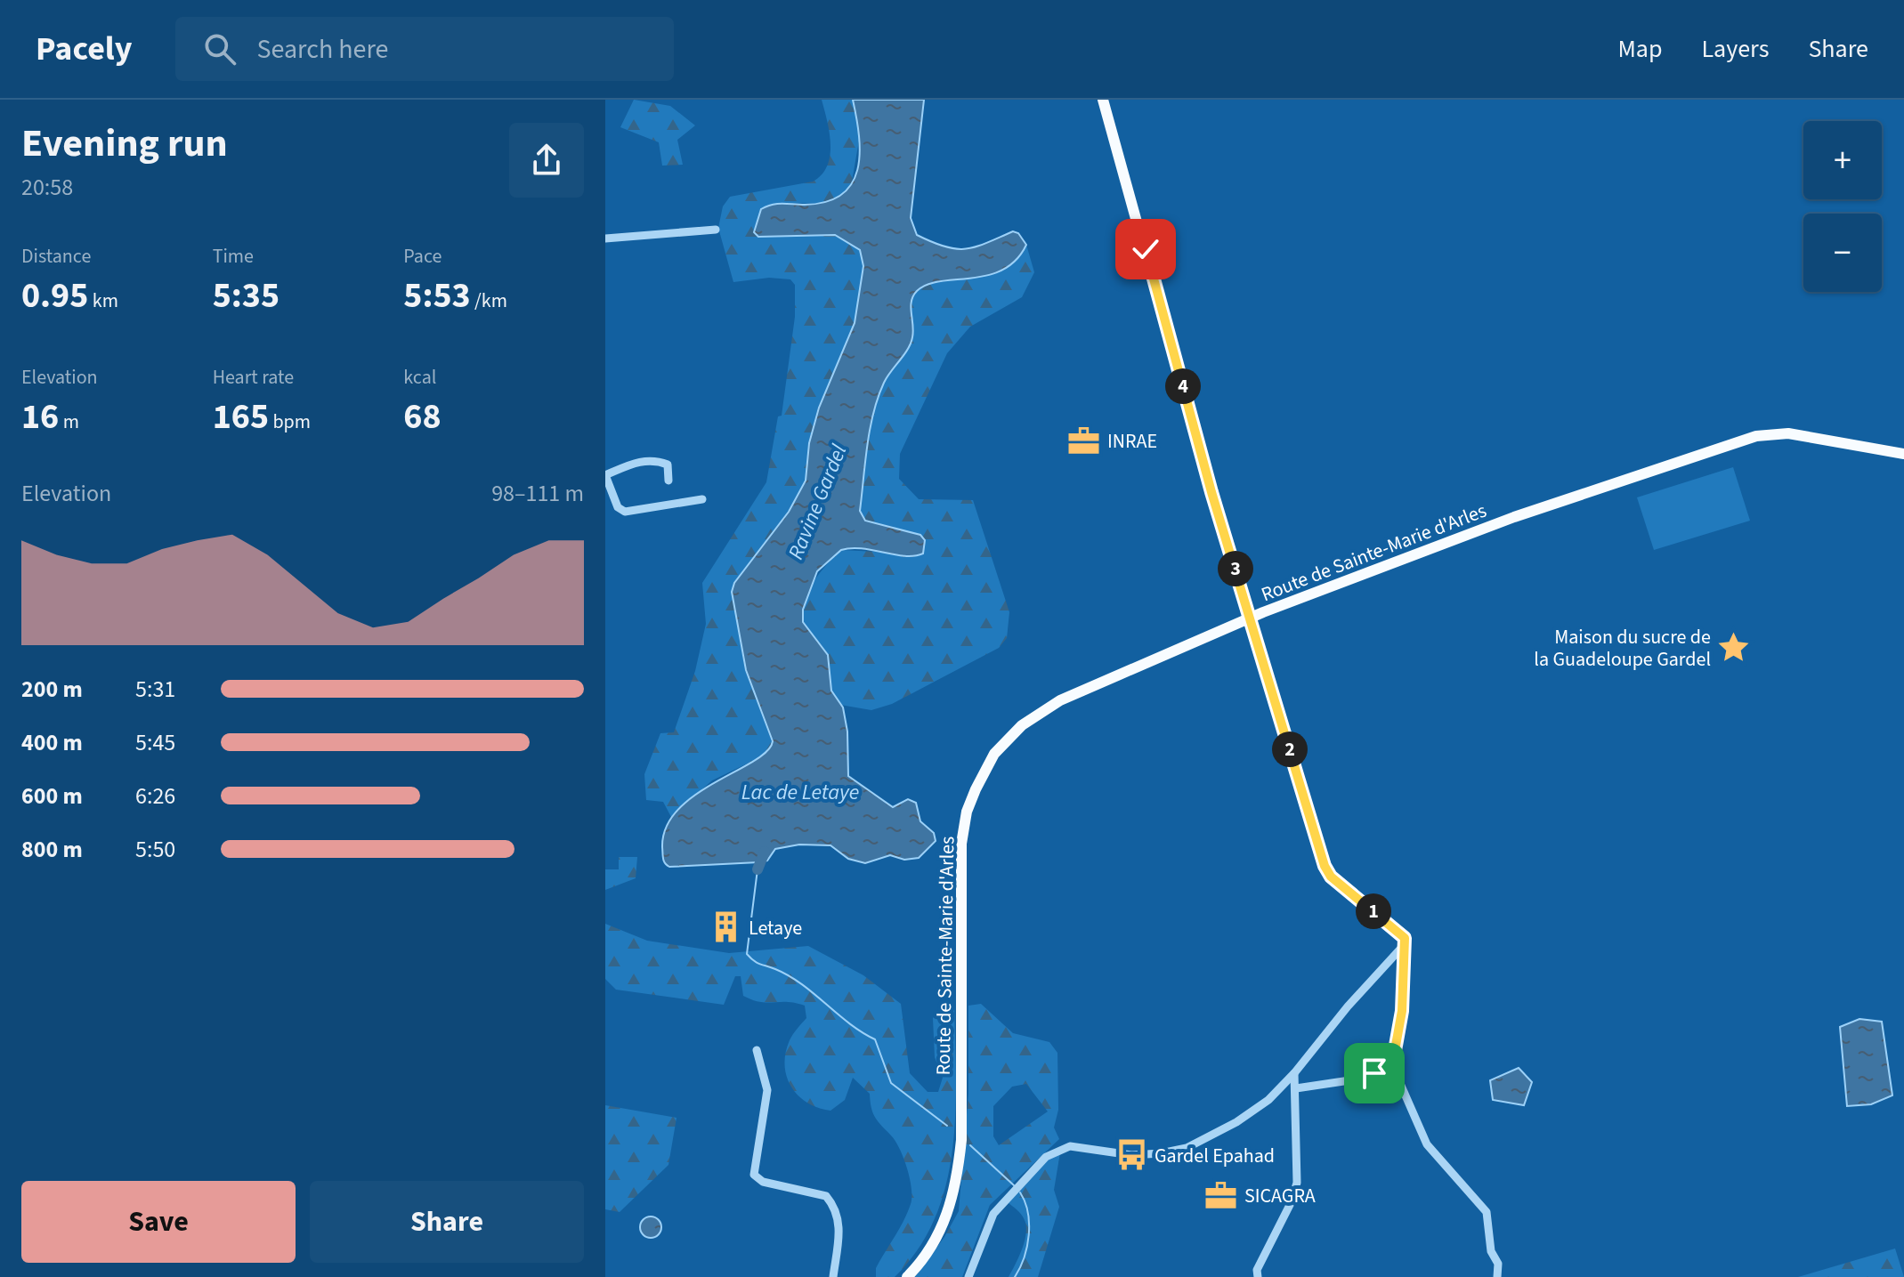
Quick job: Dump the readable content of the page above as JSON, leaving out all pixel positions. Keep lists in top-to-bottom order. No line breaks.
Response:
{"streets":{"main road":["Route de Sainte-Marie d'Arles"]},"water":["Ravine Gardel","Lac de Letaye"],"places":{"office":["INRAE","SICAGRA"],"place":["Maison du sucre de la Guadeloupe Gardel"],"building":["Letaye"],"bus stop":["Gardel Epahad"]},"page":{"header":"Pacely","search":"Search here","nav":["Map","Layers","Share"],"heading":["Evening run","20:58"],"map_buttons":["+","−"],"stats":[["Distance","0.95 km"],["Time","5:35"],["Pace","5:53 /km"],["Elevation","16 m"],["Heart rate","165 bpm"],["kcal","68"]],"pins":["4","3","2","1"],"chart":["Elevation","98–111 m"],"list":[{"name":"200 m","note":"5:31"},{"name":"400 m","note":"5:45"},{"name":"600 m","note":"6:26"},{"name":"800 m","note":"5:50"}],"buttons":["Save","Share"]}}
